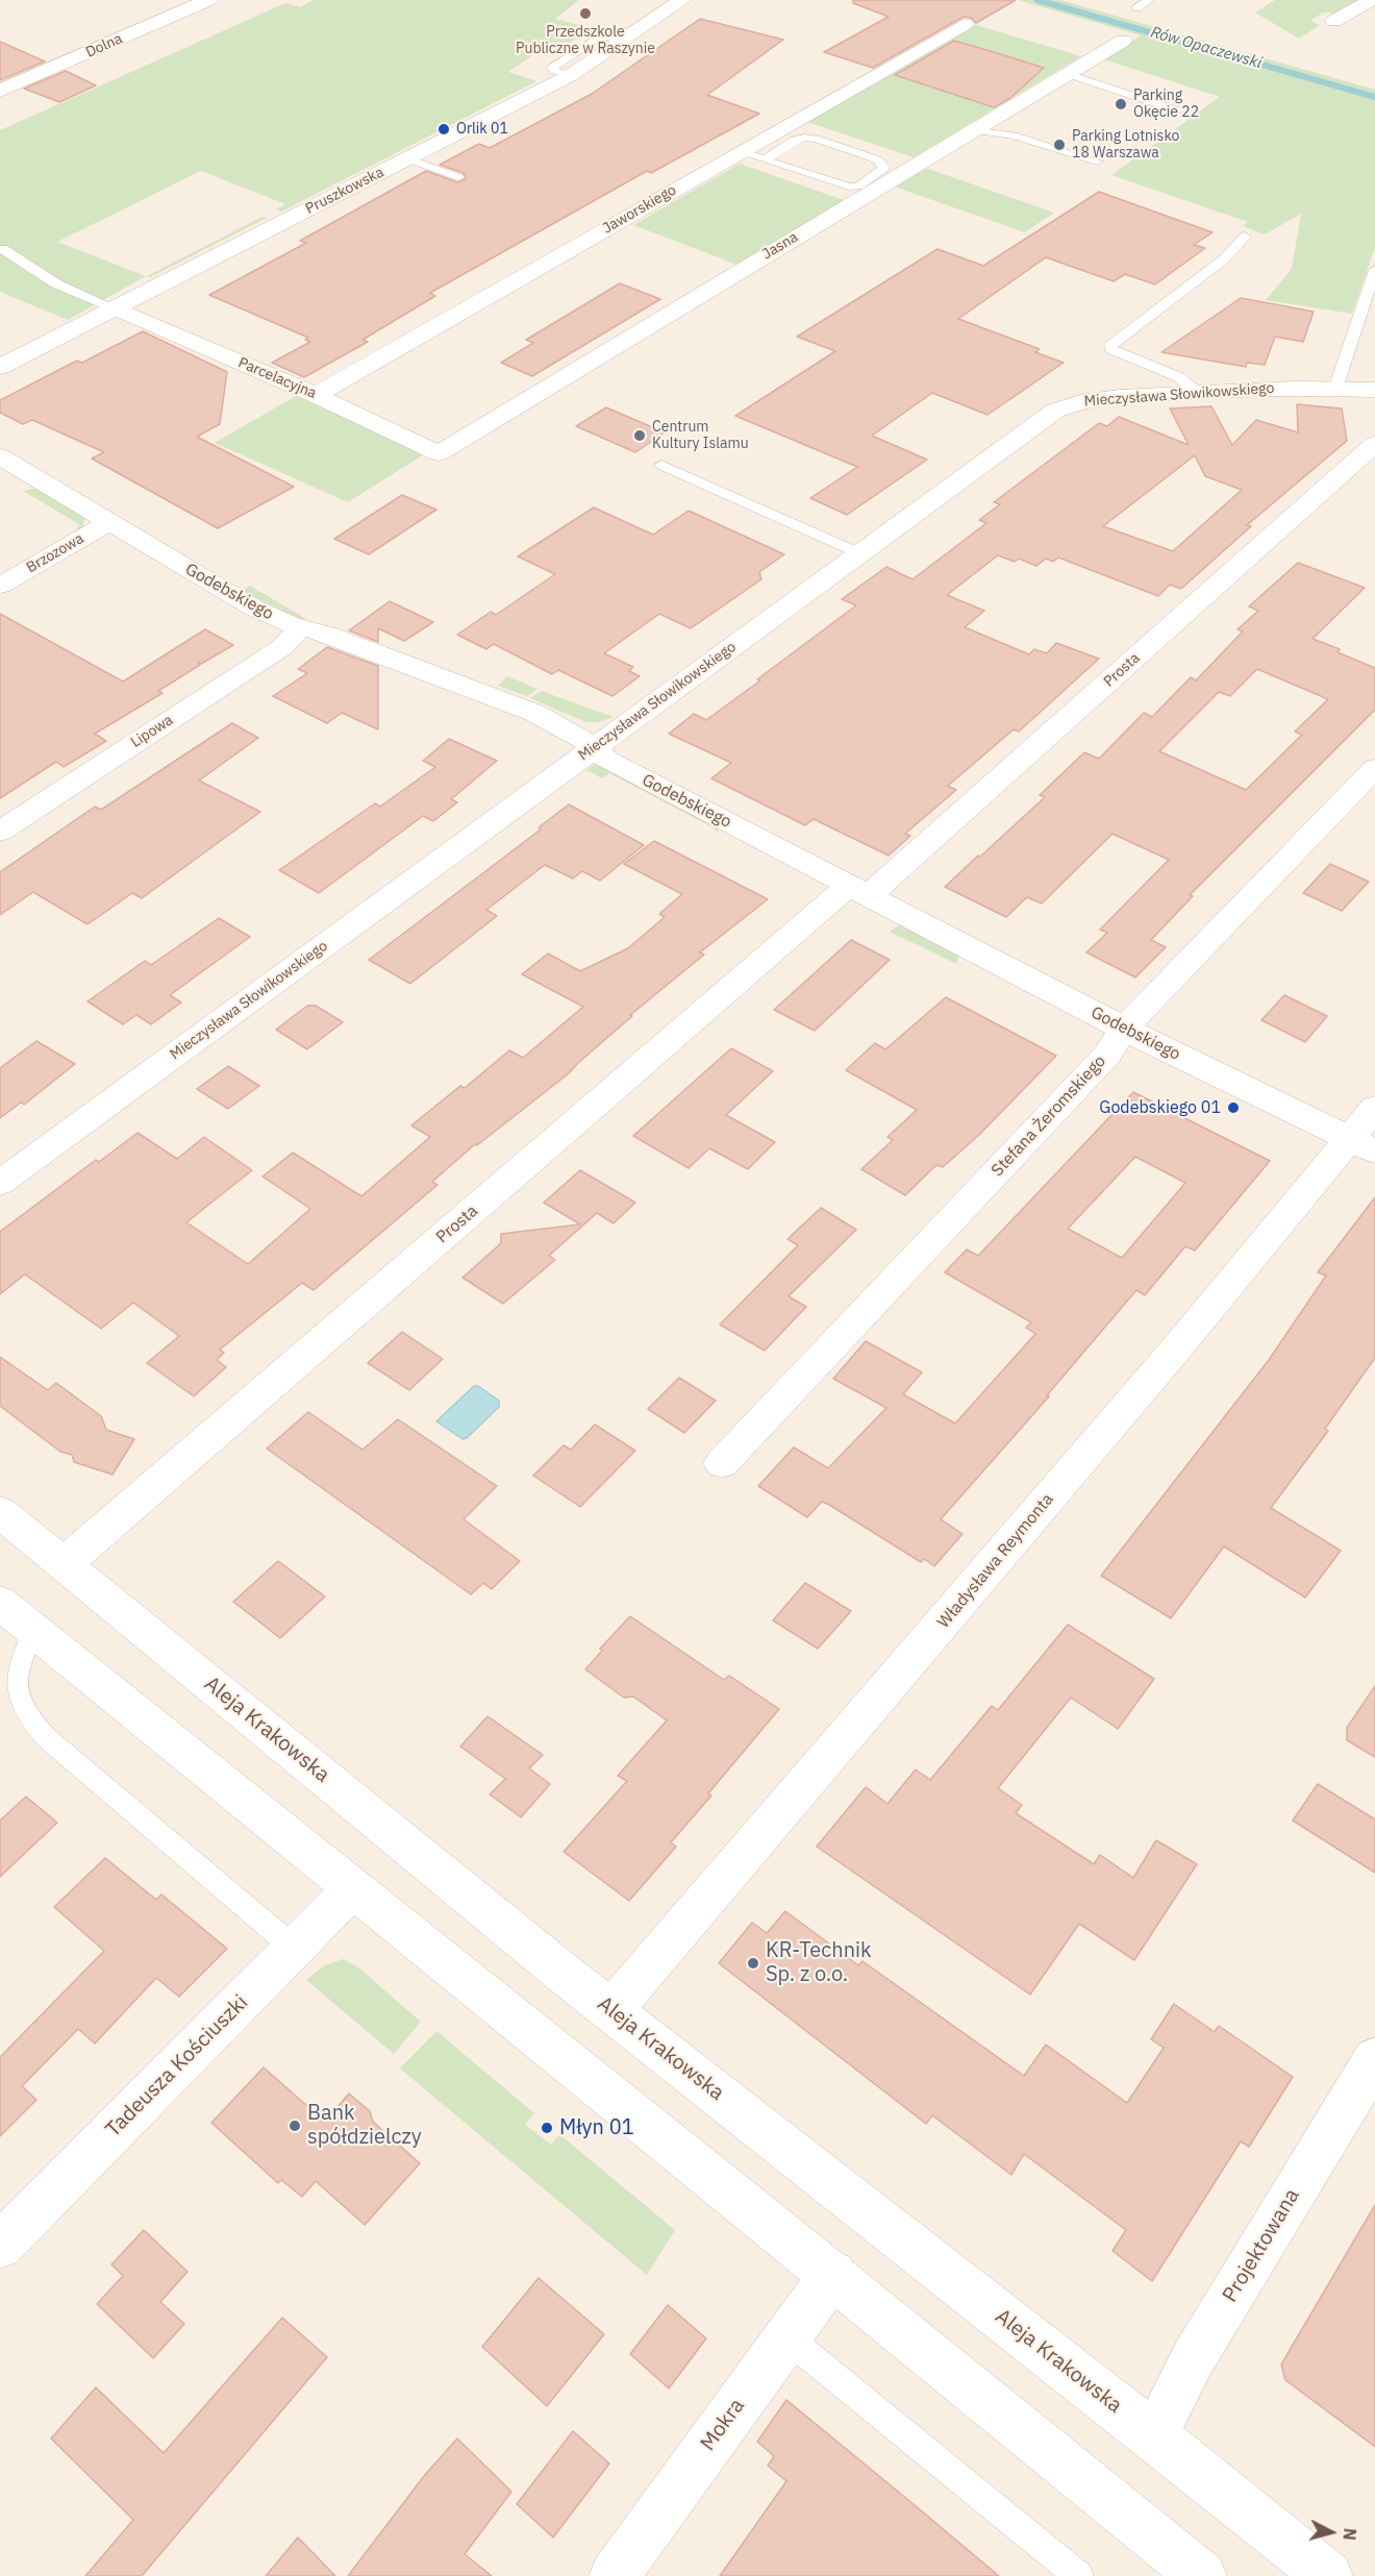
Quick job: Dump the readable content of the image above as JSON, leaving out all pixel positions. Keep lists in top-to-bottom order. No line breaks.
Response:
{"streets":{"street":["Dolna","Pruszkowska","Jaworskiego","Jasna","Parcelacyjna","Mieczysława Słowikowskiego","Brzozowa","Godebskiego","Prosta","Lipowa","Stefana Żeromskiego","Władysława Reymonta","Aleja Krakowska","Tadeusza Kościuszki","Projektowana","Mokra"]},"crossings":[["Pruszkowska","Parcelacyjna"],["Jaworskiego","Parcelacyjna"],["Jasna","Parcelacyjna"],["Mieczysława Słowikowskiego","Godebskiego"],["Brzozowa","Godebskiego"],["Godebskiego","Prosta"],["Godebskiego","Lipowa"],["Godebskiego","Stefana Żeromskiego"],["Godebskiego","Władysława Reymonta"],["Prosta","Aleja Krakowska"],["Władysława Reymonta","Aleja Krakowska"],["Aleja Krakowska","Projektowana"]],"water":["Rów Opaczewski"],"places":["Przedszkole Publiczne w Raszynie","Parking Okęcie 22","Orlik 01","Parking Lotnisko 18 Warszawa","Centrum Kultury Islamu","Godebskiego 01","KR-Technik Sp. z o.o.","Bank spółdzielczy","Młyn 01"],"north":"right"}
